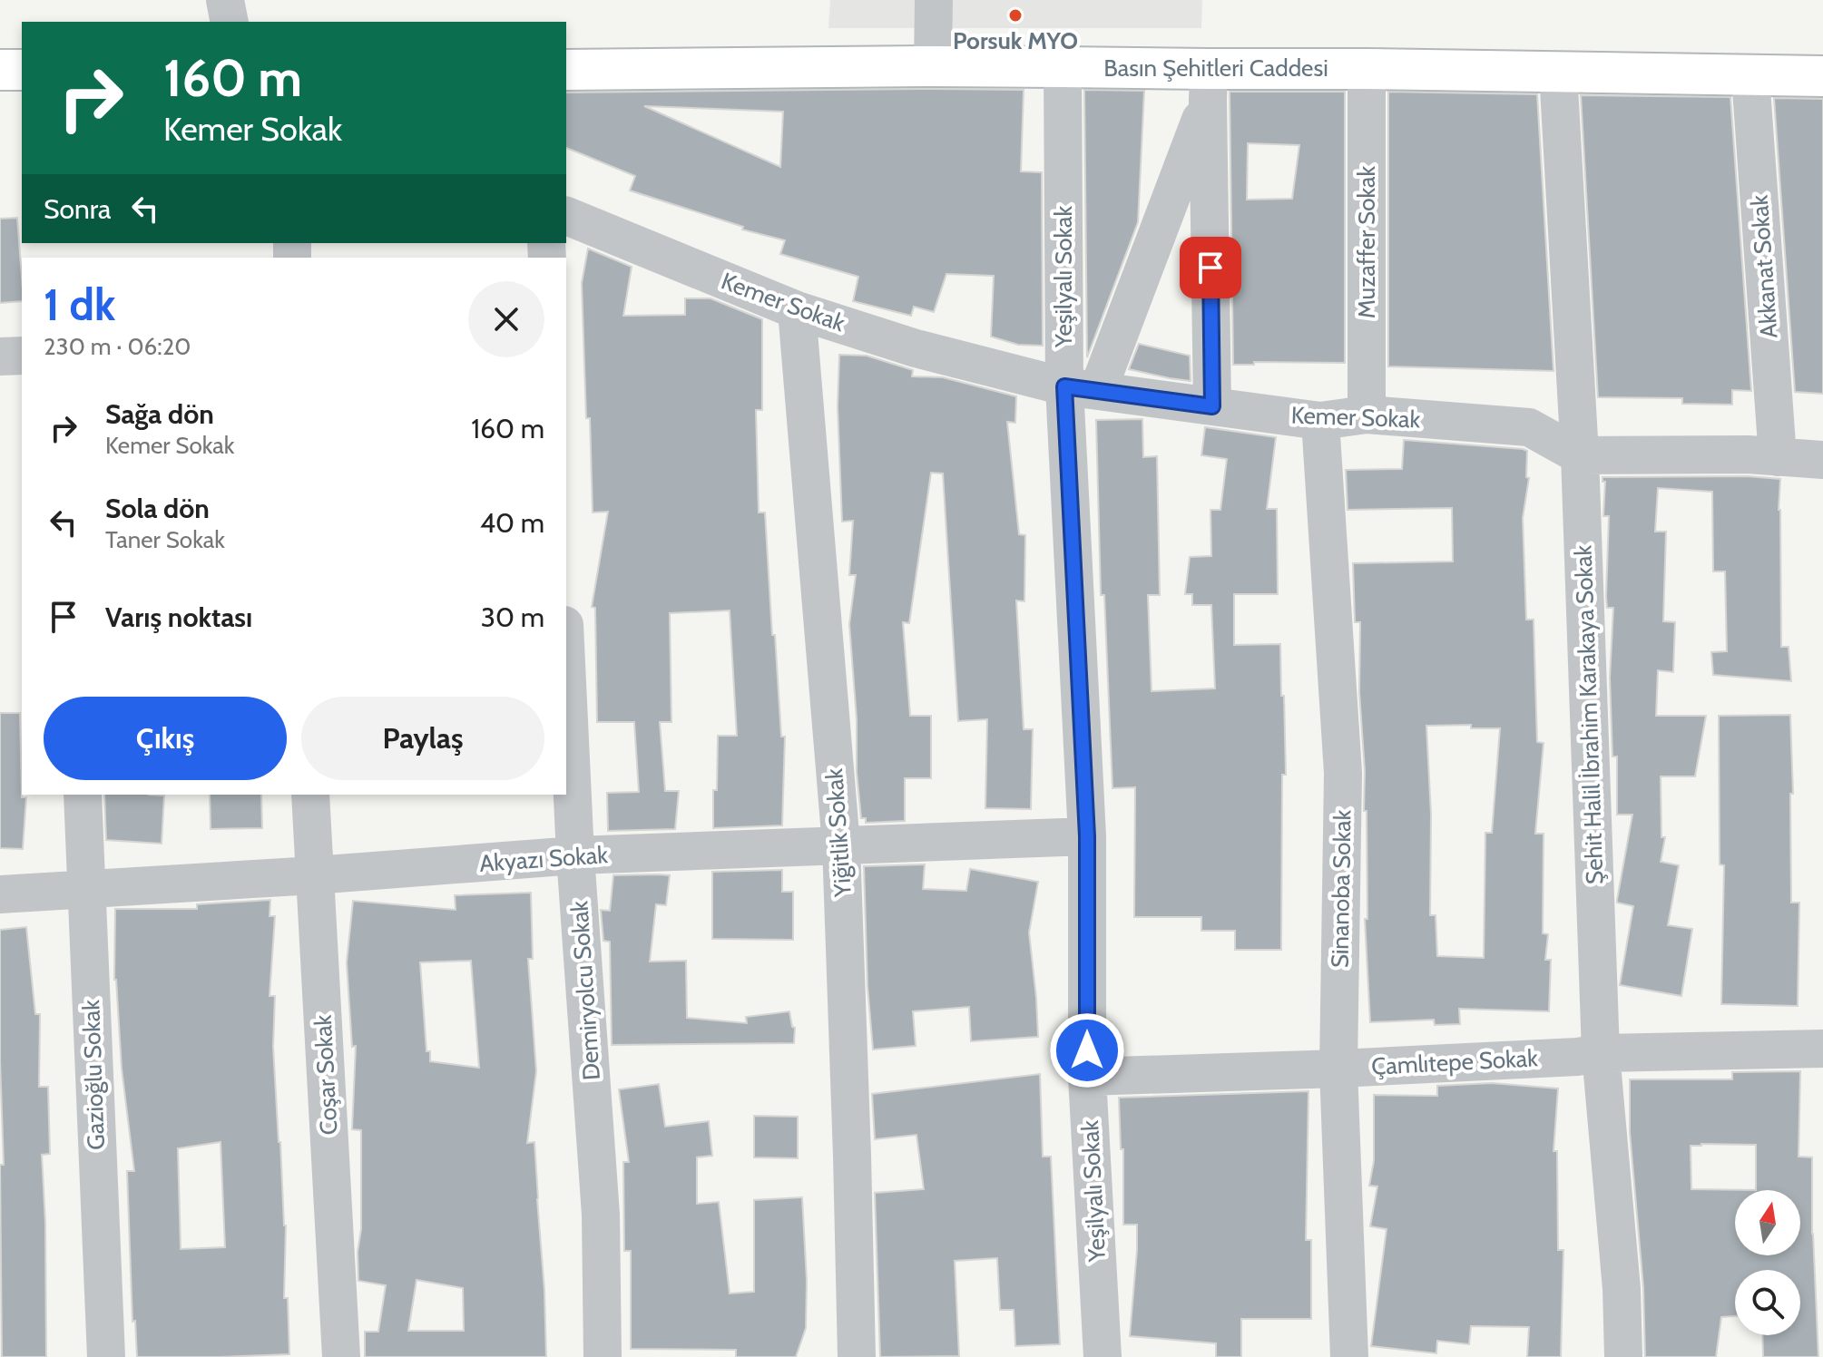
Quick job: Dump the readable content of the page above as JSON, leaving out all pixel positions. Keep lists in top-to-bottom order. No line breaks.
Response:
{"streets":{"main road":["Basın Şehitleri Caddesi"],"street":["Muzaffer Sokak","Akkanat Sokak","Yeşilyalı Sokak","Kemer Sokak","Şehit Halil İbrahim Karakaya Sokak","Yiğitlik Sokak","Akyazı Sokak","Sinanoba Sokak","Demiryolcu Sokak","Çamlıtepe Sokak","Gazioğlu Sokak","Coşar Sokak"]},"crossings":[["Basın Şehitleri Caddesi","Muzaffer Sokak"],["Basın Şehitleri Caddesi","Akkanat Sokak"],["Basın Şehitleri Caddesi","Yeşilyalı Sokak"],["Basın Şehitleri Caddesi","Şehit Halil İbrahim Karakaya Sokak"],["Muzaffer Sokak","Kemer Sokak"],["Akkanat Sokak","Kemer Sokak"],["Yeşilyalı Sokak","Kemer Sokak"],["Yeşilyalı Sokak","Akyazı Sokak"],["Yeşilyalı Sokak","Çamlıtepe Sokak"],["Kemer Sokak","Şehit Halil İbrahim Karakaya Sokak"],["Kemer Sokak","Yiğitlik Sokak"],["Kemer Sokak","Sinanoba Sokak"],["Şehit Halil İbrahim Karakaya Sokak","Çamlıtepe Sokak"],["Yiğitlik Sokak","Akyazı Sokak"],["Akyazı Sokak","Demiryolcu Sokak"],["Akyazı Sokak","Gazioğlu Sokak"],["Akyazı Sokak","Coşar Sokak"],["Sinanoba Sokak","Çamlıtepe Sokak"]],"places":["Porsuk MYO"],"north":"top","page":{"turn":["160 m","Kemer Sokak"],"then":"Sonra","heading":["1 dk","230 m · 06:20"],"list":[{"name":"Sağa dön","note":"Kemer Sokak","value":"160 m"},{"name":"Sola dön","note":"Taner Sokak","value":"40 m"},{"name":"Varış noktası","value":"30 m"}],"buttons":["Çıkış","Paylaş"]}}
